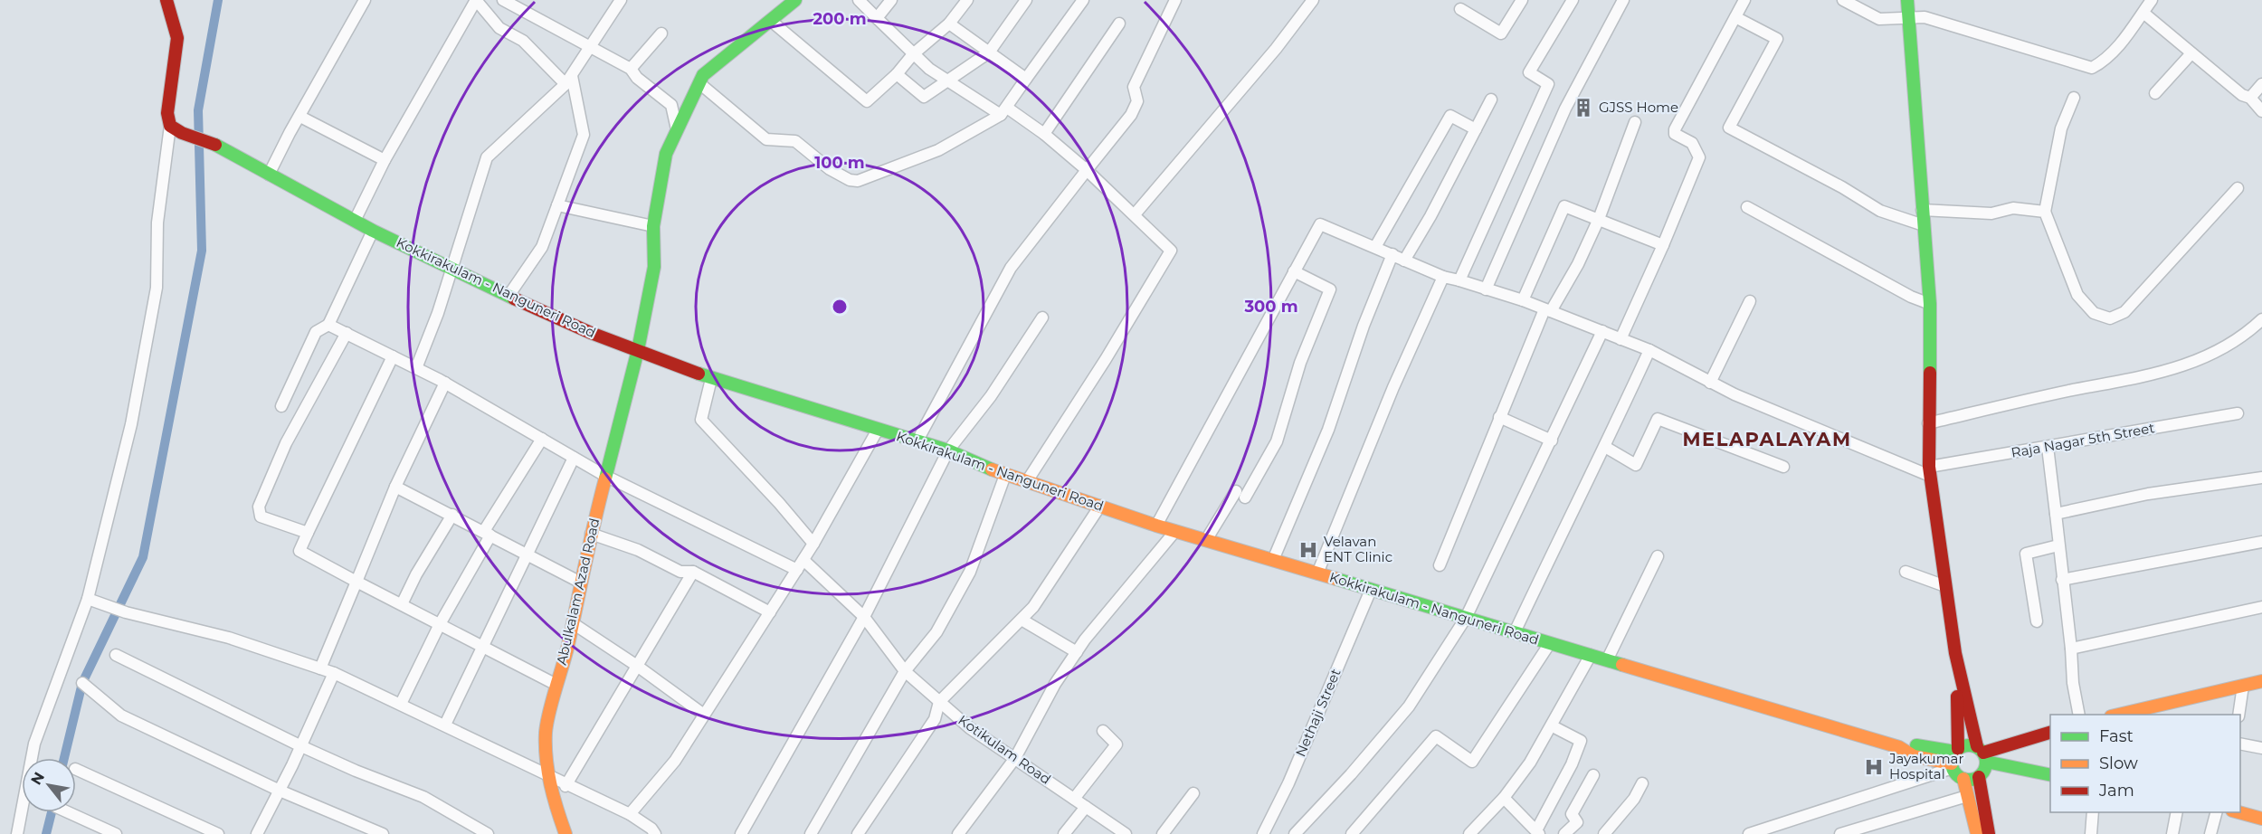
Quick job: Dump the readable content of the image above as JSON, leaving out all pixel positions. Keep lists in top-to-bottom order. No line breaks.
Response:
{"streets":{"main road":["Kokkirakulam - Nanguneri Road","Abulkalam Azad Road"],"street":["Raja Nagar 5th Street","Nethaji Street","Kotikulam Road"]},"crossings":[["Kokkirakulam - Nanguneri Road","Abulkalam Azad Road"],["Kokkirakulam - Nanguneri Road","Nethaji Street"]],"districts":["MELAPALAYAM"],"places":{"building":["GJSS Home"],"hospital":["Velavan ENT Clinic","Jayakumar Hospital"]},"legend":["Fast","Slow","Jam"],"north":"top left","rings":["200 m","100 m","300 m"]}
